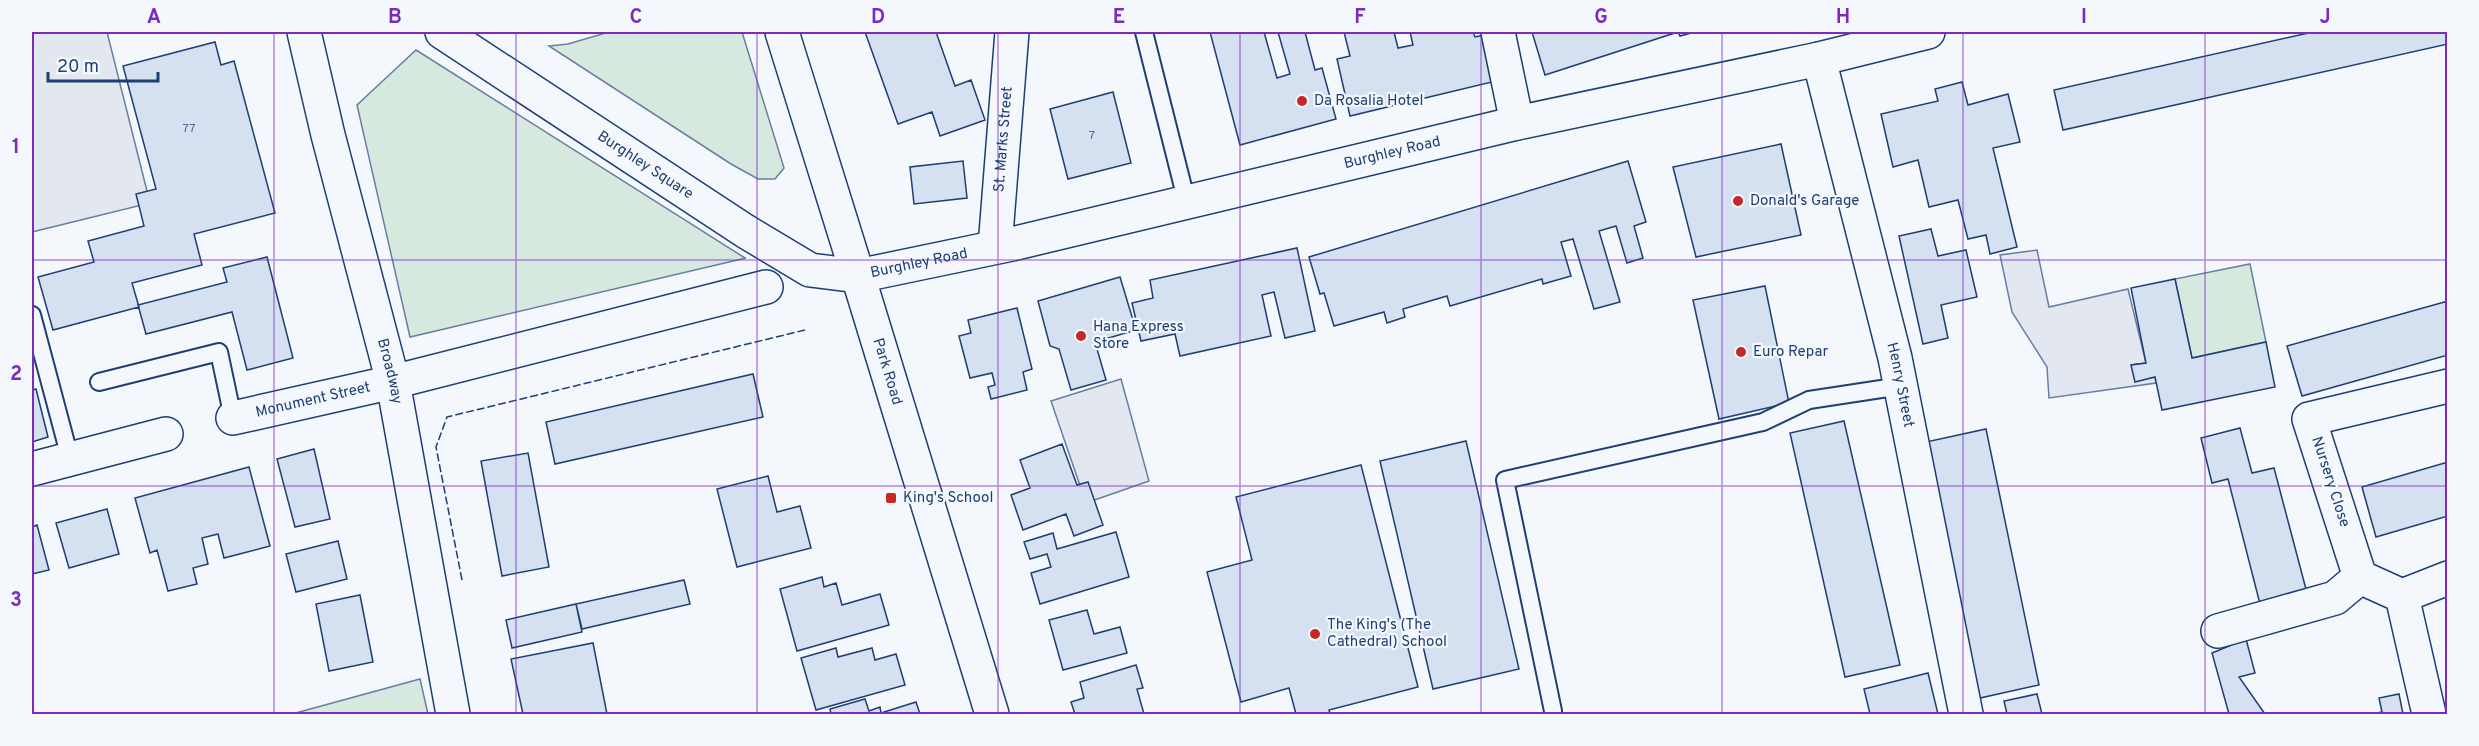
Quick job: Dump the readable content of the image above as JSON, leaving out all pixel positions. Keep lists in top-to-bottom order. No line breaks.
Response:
{"streets":{"street":["St. Marks Street","Burghley Road","Burghley Square","Broadway","Park Road","Henry Street","Monument Street","Nursery Close"]},"crossings":[["St. Marks Street","Burghley Road"],["Burghley Road","Burghley Square"],["Burghley Road","Park Road"],["Burghley Road","Henry Street"],["Burghley Square","Park Road"],["Broadway","Monument Street"]],"places":{"other":["Da Rosalia Hotel","Donald's Garage","Hana Express Store","Euro Repar","The King's (The Cathedral) School"],"transit":["King's School"]},"house_numbers":["77","7"],"scale_bar":"20 m","grid":{"columns":["A","B","C","D","E","F","G","H","I","J"],"rows":["1","2","3"]}}
